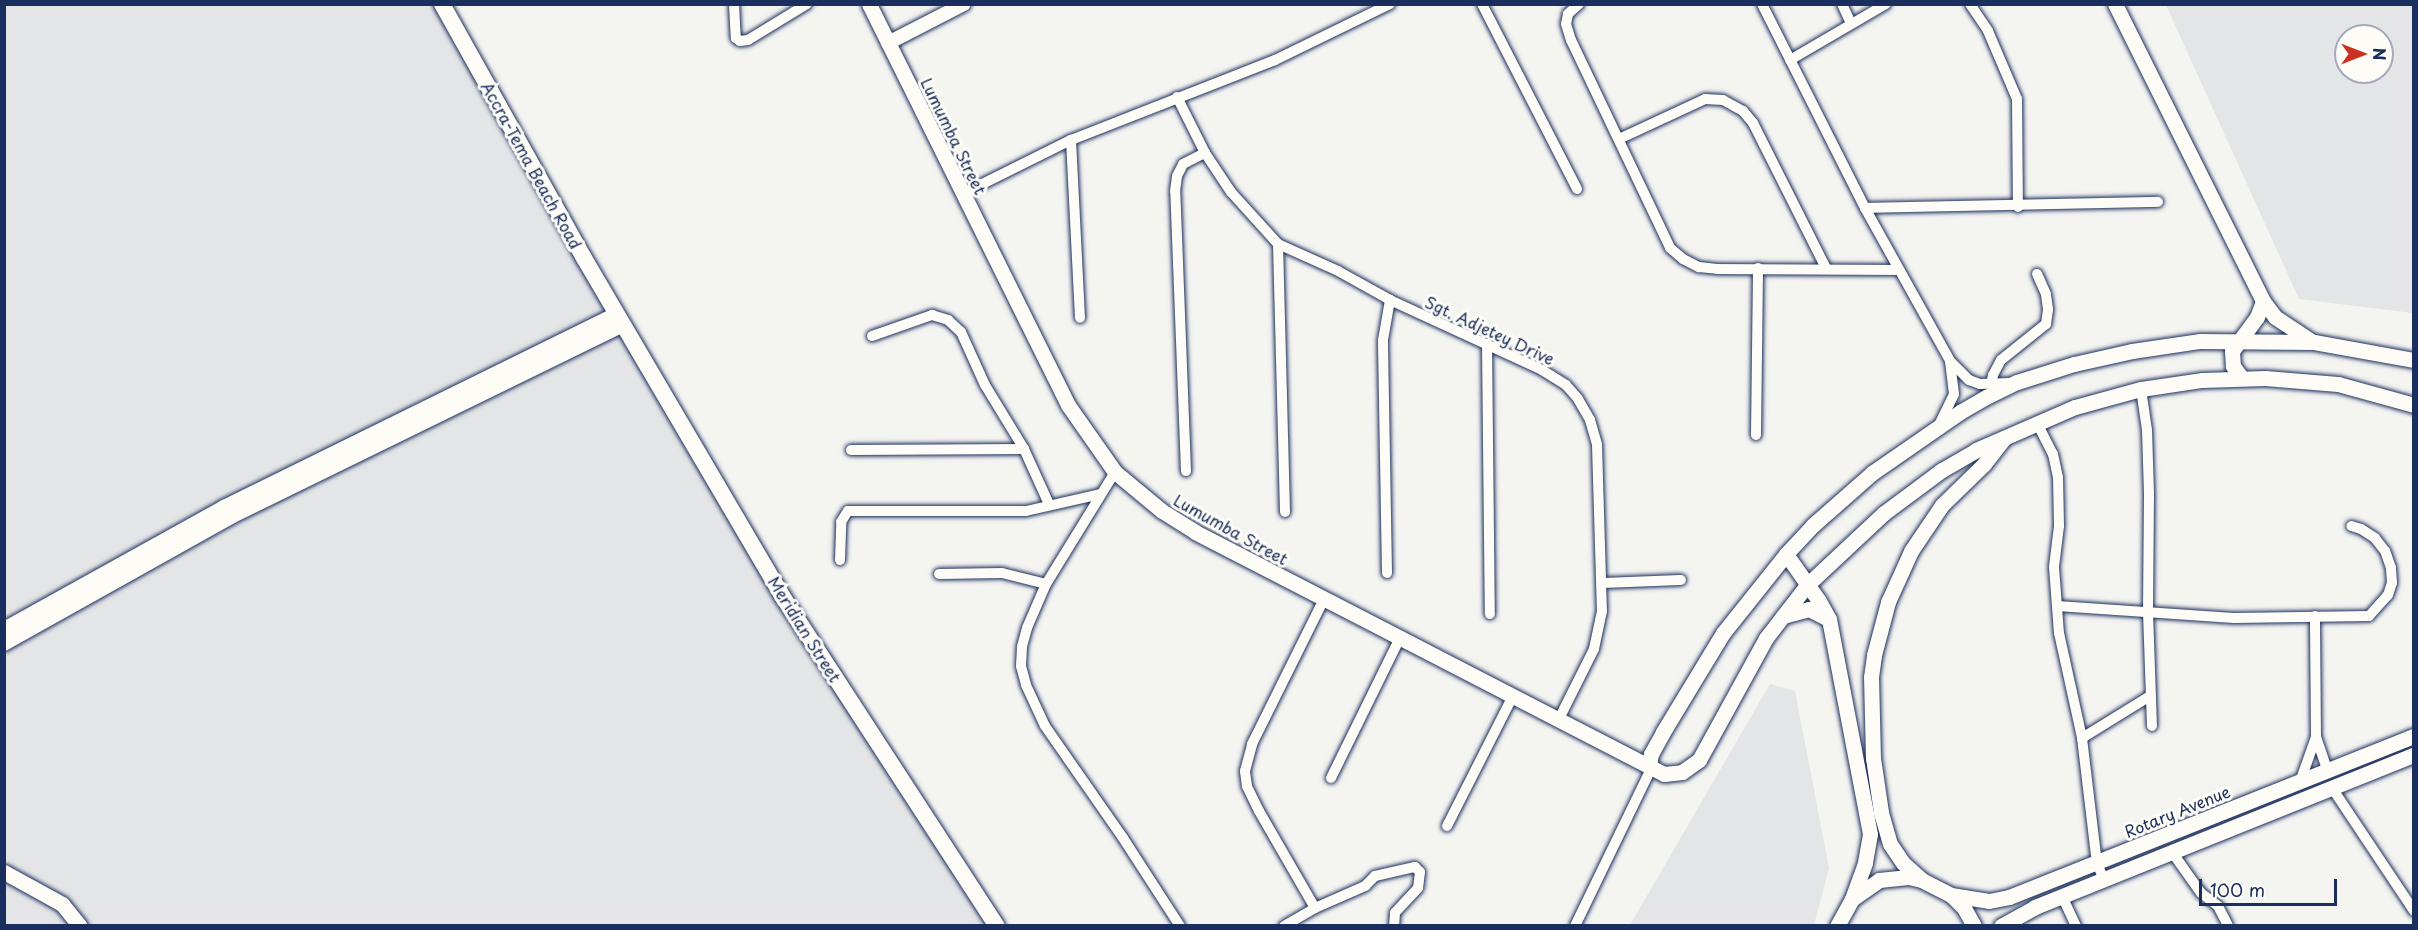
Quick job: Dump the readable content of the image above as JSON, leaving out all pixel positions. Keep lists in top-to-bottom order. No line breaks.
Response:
{"streets":{"main road":["Lumumba Street","Accra-Tema Beach Road","Meridian Street","Rotary Avenue"],"street":["Sgt. Adjetey Drive"]},"crossings":[["Lumumba Street","Sgt. Adjetey Drive"],["Accra-Tema Beach Road","Meridian Street"]],"scale_bar":"100 m","north":"right"}
